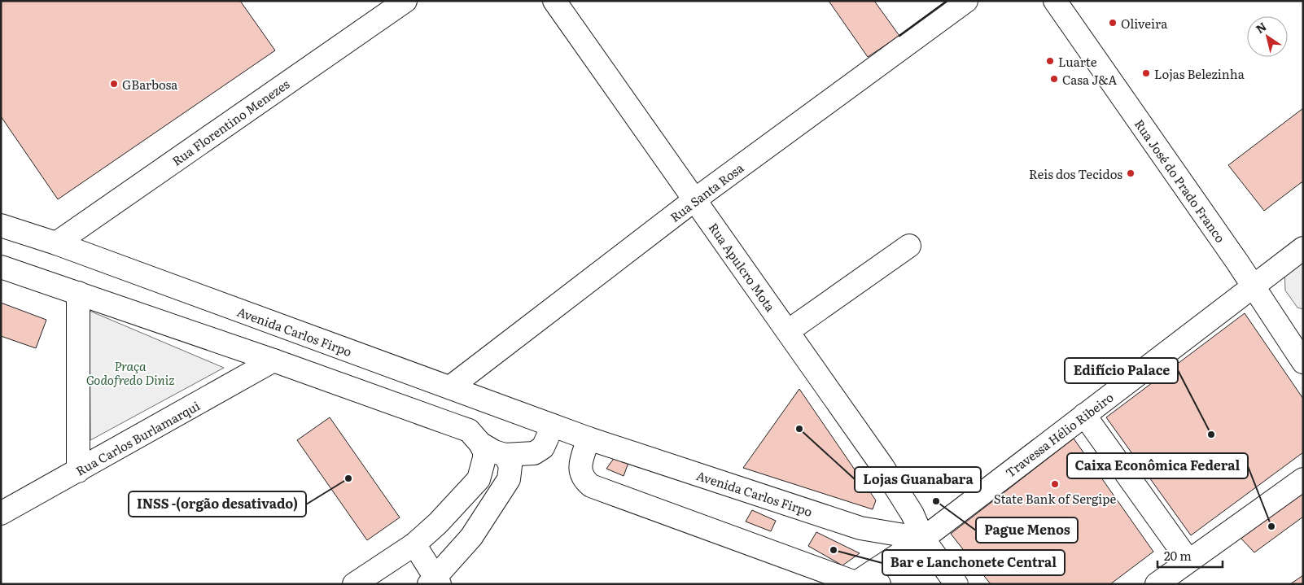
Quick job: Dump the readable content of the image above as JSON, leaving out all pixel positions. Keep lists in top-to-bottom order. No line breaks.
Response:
{"streets":{"street":["Rua Florentino Menezes","Rua José do Prado Franco","Rua Santa Rosa","Rua Apulcro Mota","Avenida Carlos Firpo","Travessa Hélio Ribeiro","Rua Carlos Burlamarqui"]},"crossings":[["Rua Florentino Menezes","Avenida Carlos Firpo"],["Rua José do Prado Franco","Travessa Hélio Ribeiro"],["Rua Santa Rosa","Rua Apulcro Mota"],["Rua Santa Rosa","Avenida Carlos Firpo"],["Rua Apulcro Mota","Avenida Carlos Firpo"],["Rua Apulcro Mota","Travessa Hélio Ribeiro"],["Avenida Carlos Firpo","Travessa Hélio Ribeiro"]],"parks":["Praça Godofredo Diniz"],"places":["Oliveira","Luarte","Lojas Belezinha","Casa J&A","GBarbosa","Reis dos Tecidos","Lojas Guanabara","Edifício Palace","INSS -(orgão desativado)","State Bank of Sergipe","Pague Menos","Caixa Econômica Federal","Bar e Lanchonete Central"],"scale_bar":"20 m","north":"top left"}
